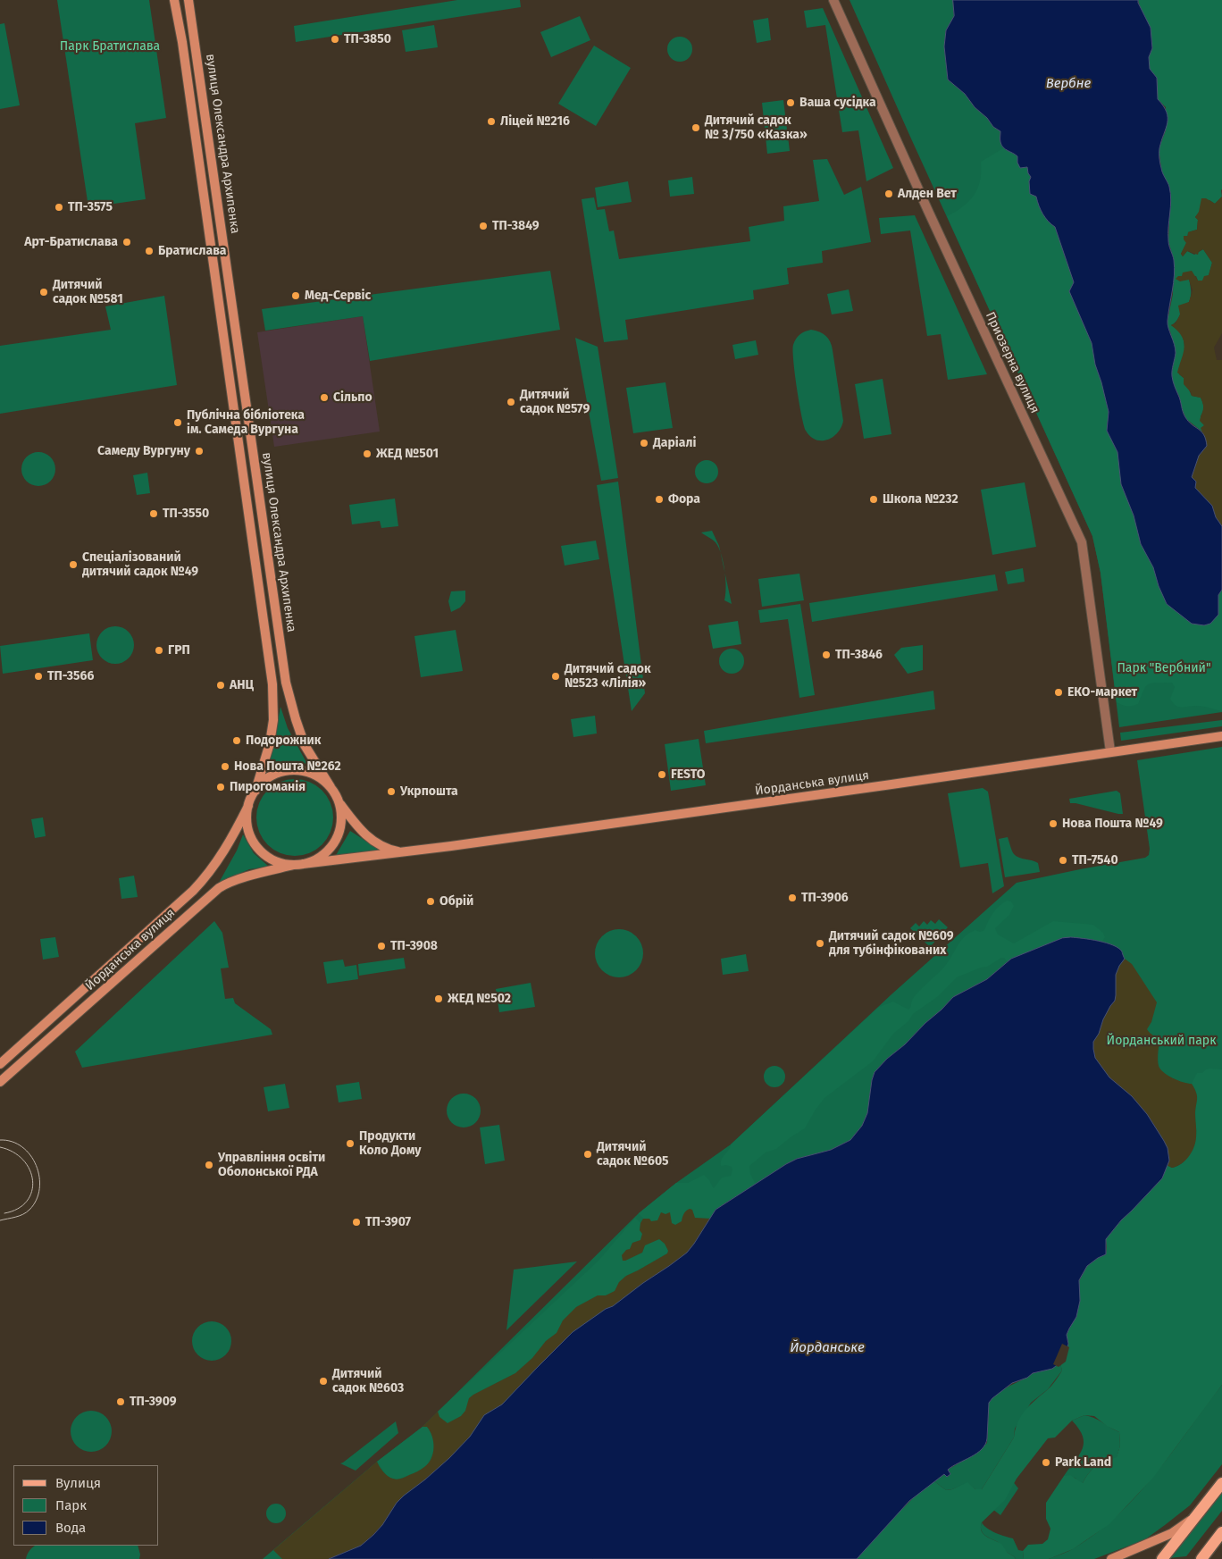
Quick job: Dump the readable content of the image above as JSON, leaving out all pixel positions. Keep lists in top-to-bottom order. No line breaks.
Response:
{"streets":{"main road":["вулиця Олександра Архипенка","Йорданська вулиця"],"street":["Приозерна вулиця"]},"crossings":[["вулиця Олександра Архипенка","Йорданська вулиця"],["Приозерна вулиця","Йорданська вулиця"]],"water":["Вербне","Йорданське"],"parks":["Парк Братислава","Парк \"Вербний\"","Йорданський парк"],"places":["ТП-3850","Ваша сусідка","Ліцей №216","Дитячий садок № 3/750 «Казка»","Алден Вет","ТП-3575","ТП-3849","Арт-Братислава","Братислава","Дитячий садок №581","Мед-Сервіс","Сільпо","Дитячий садок №579","Публічна бібліотека ім. Самеда Вургуна","Даріалі","Самеду Вургуну","ЖЕД №501","Фора","Школа №232","ТП-3550","Спеціалізований дитячий садок №49","ГРП","ТП-3846","ТП-3566","Дитячий садок №523 «Лілія»","АНЦ","ЕКО-маркет","Подорожник","Нова Пошта №262","FESTO","Пирогоманія","Укрпошта","Нова Пошта №49","ТП-7540","ТП-3906","Обрій","Дитячий садок №609 для тубінфікованих","ТП-3908","ЖЕД №502","Продукти Коло Дому","Дитячий садок №605","Управління освіти Оболонської РДА","ТП-3907","Дитячий садок №603","ТП-3909","Park Land"],"legend":["Вулиця","Парк","Вода"]}
